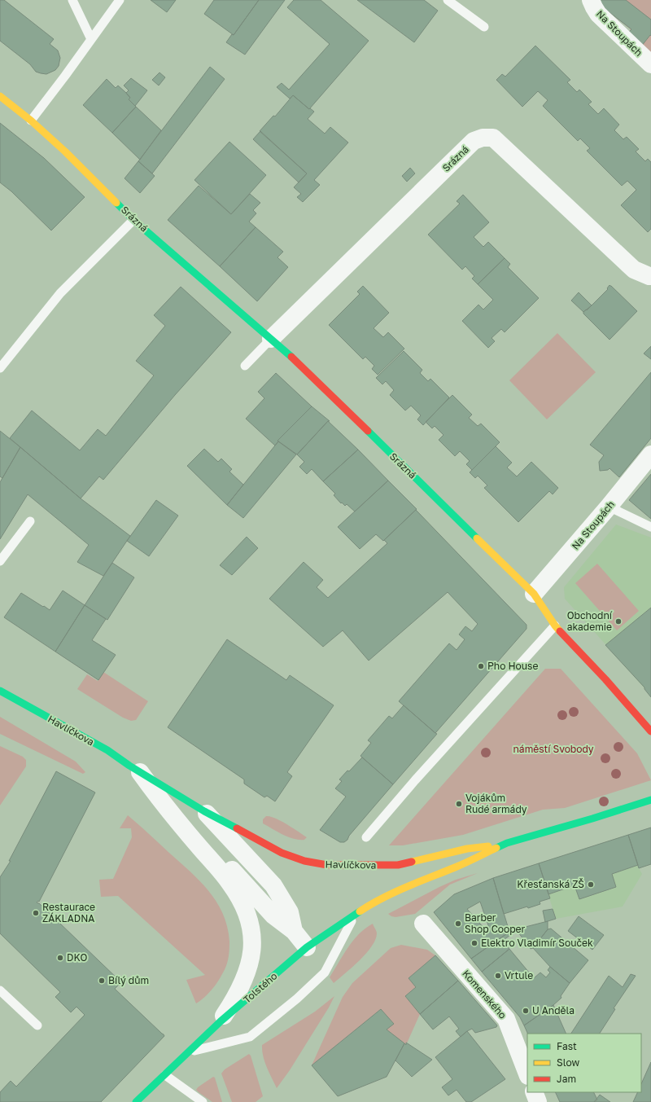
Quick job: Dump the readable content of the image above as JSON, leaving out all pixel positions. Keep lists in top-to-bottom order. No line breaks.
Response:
{"streets":{"street":["Na Stoupách","Srázná","Havlíčkova","Tolstého","Komenského"]},"crossings":[["Na Stoupách","Srázná"],["Havlíčkova","Tolstého"]],"parks":["náměstí Svobody"],"places":["Obchodní akademie","Pho House","Vojákům Rudé armády","Křesťanská ZŠ","Restaurace ZÁKLADNA","Barber Shop Cooper","Elektro Vladimír Souček","DKO","Vrtule","Bílý dům","U Anděla"],"legend":["Fast","Slow","Jam"]}
